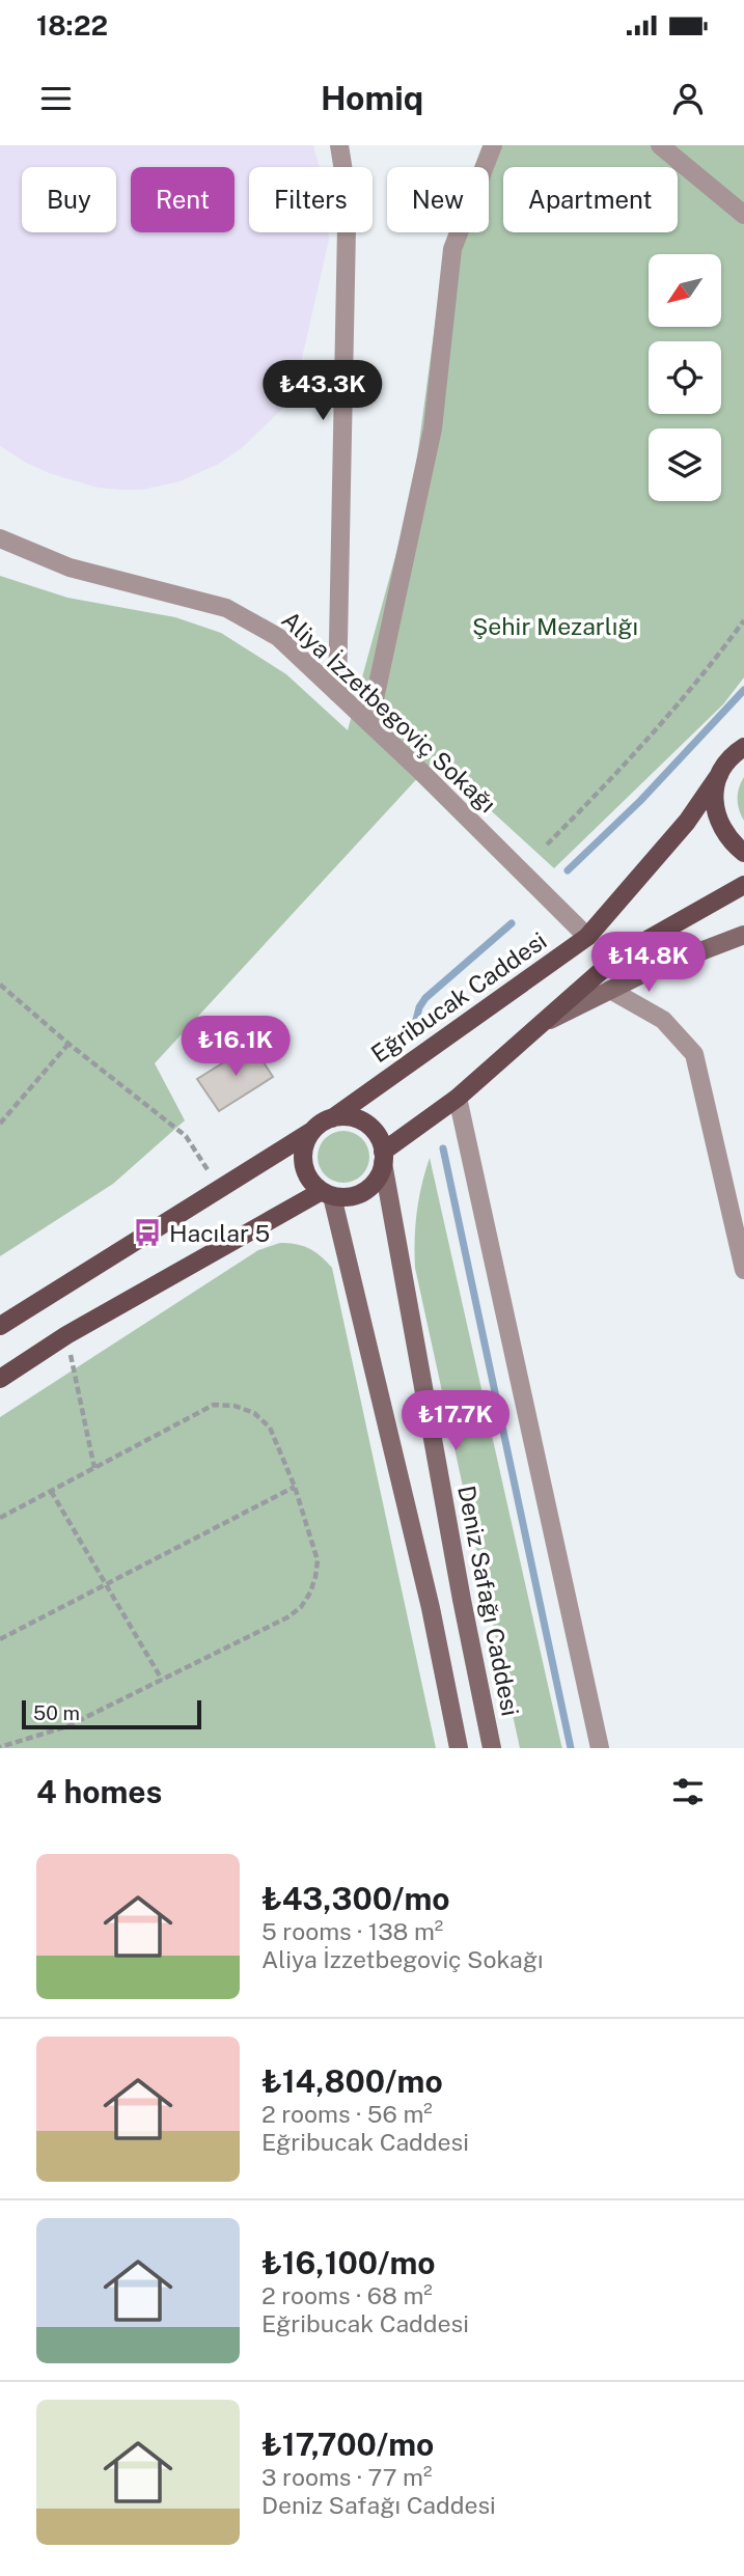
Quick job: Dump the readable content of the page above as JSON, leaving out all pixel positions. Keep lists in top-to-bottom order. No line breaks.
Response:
{"streets":{"main road":["Eğribucak Caddesi","Deniz Safağı Caddesi"],"street":["Aliya İzzetbegoviç Sokağı"]},"crossings":[["Aliya İzzetbegoviç Sokağı","Eğribucak Caddesi"],["Eğribucak Caddesi","Deniz Safağı Caddesi"]],"parks":["Şehir Mezarlığı"],"places":{"bus stop":["Hacılar 5"]},"scale_bar":"50 m","north":"bottom left","page":{"status":"18:22","header":"Homiq","chip":["Buy","Rent","Filters","New","Apartment"],"price":["₺43.3K","₺14.8K","₺16.1K","₺17.7K"],"scale":"50 m","heading":"4 homes","list":[{"name":"₺43,300/mo","note":"5 rooms · 138 m² · Aliya İzzetbegoviç Sokağı"},{"name":"₺14,800/mo","note":"2 rooms · 56 m² · Eğribucak Caddesi"},{"name":"₺16,100/mo","note":"2 rooms · 68 m² · Eğribucak Caddesi"},{"name":"₺17,700/mo","note":"3 rooms · 77 m² · Deniz Safağı Caddesi"}]}}
